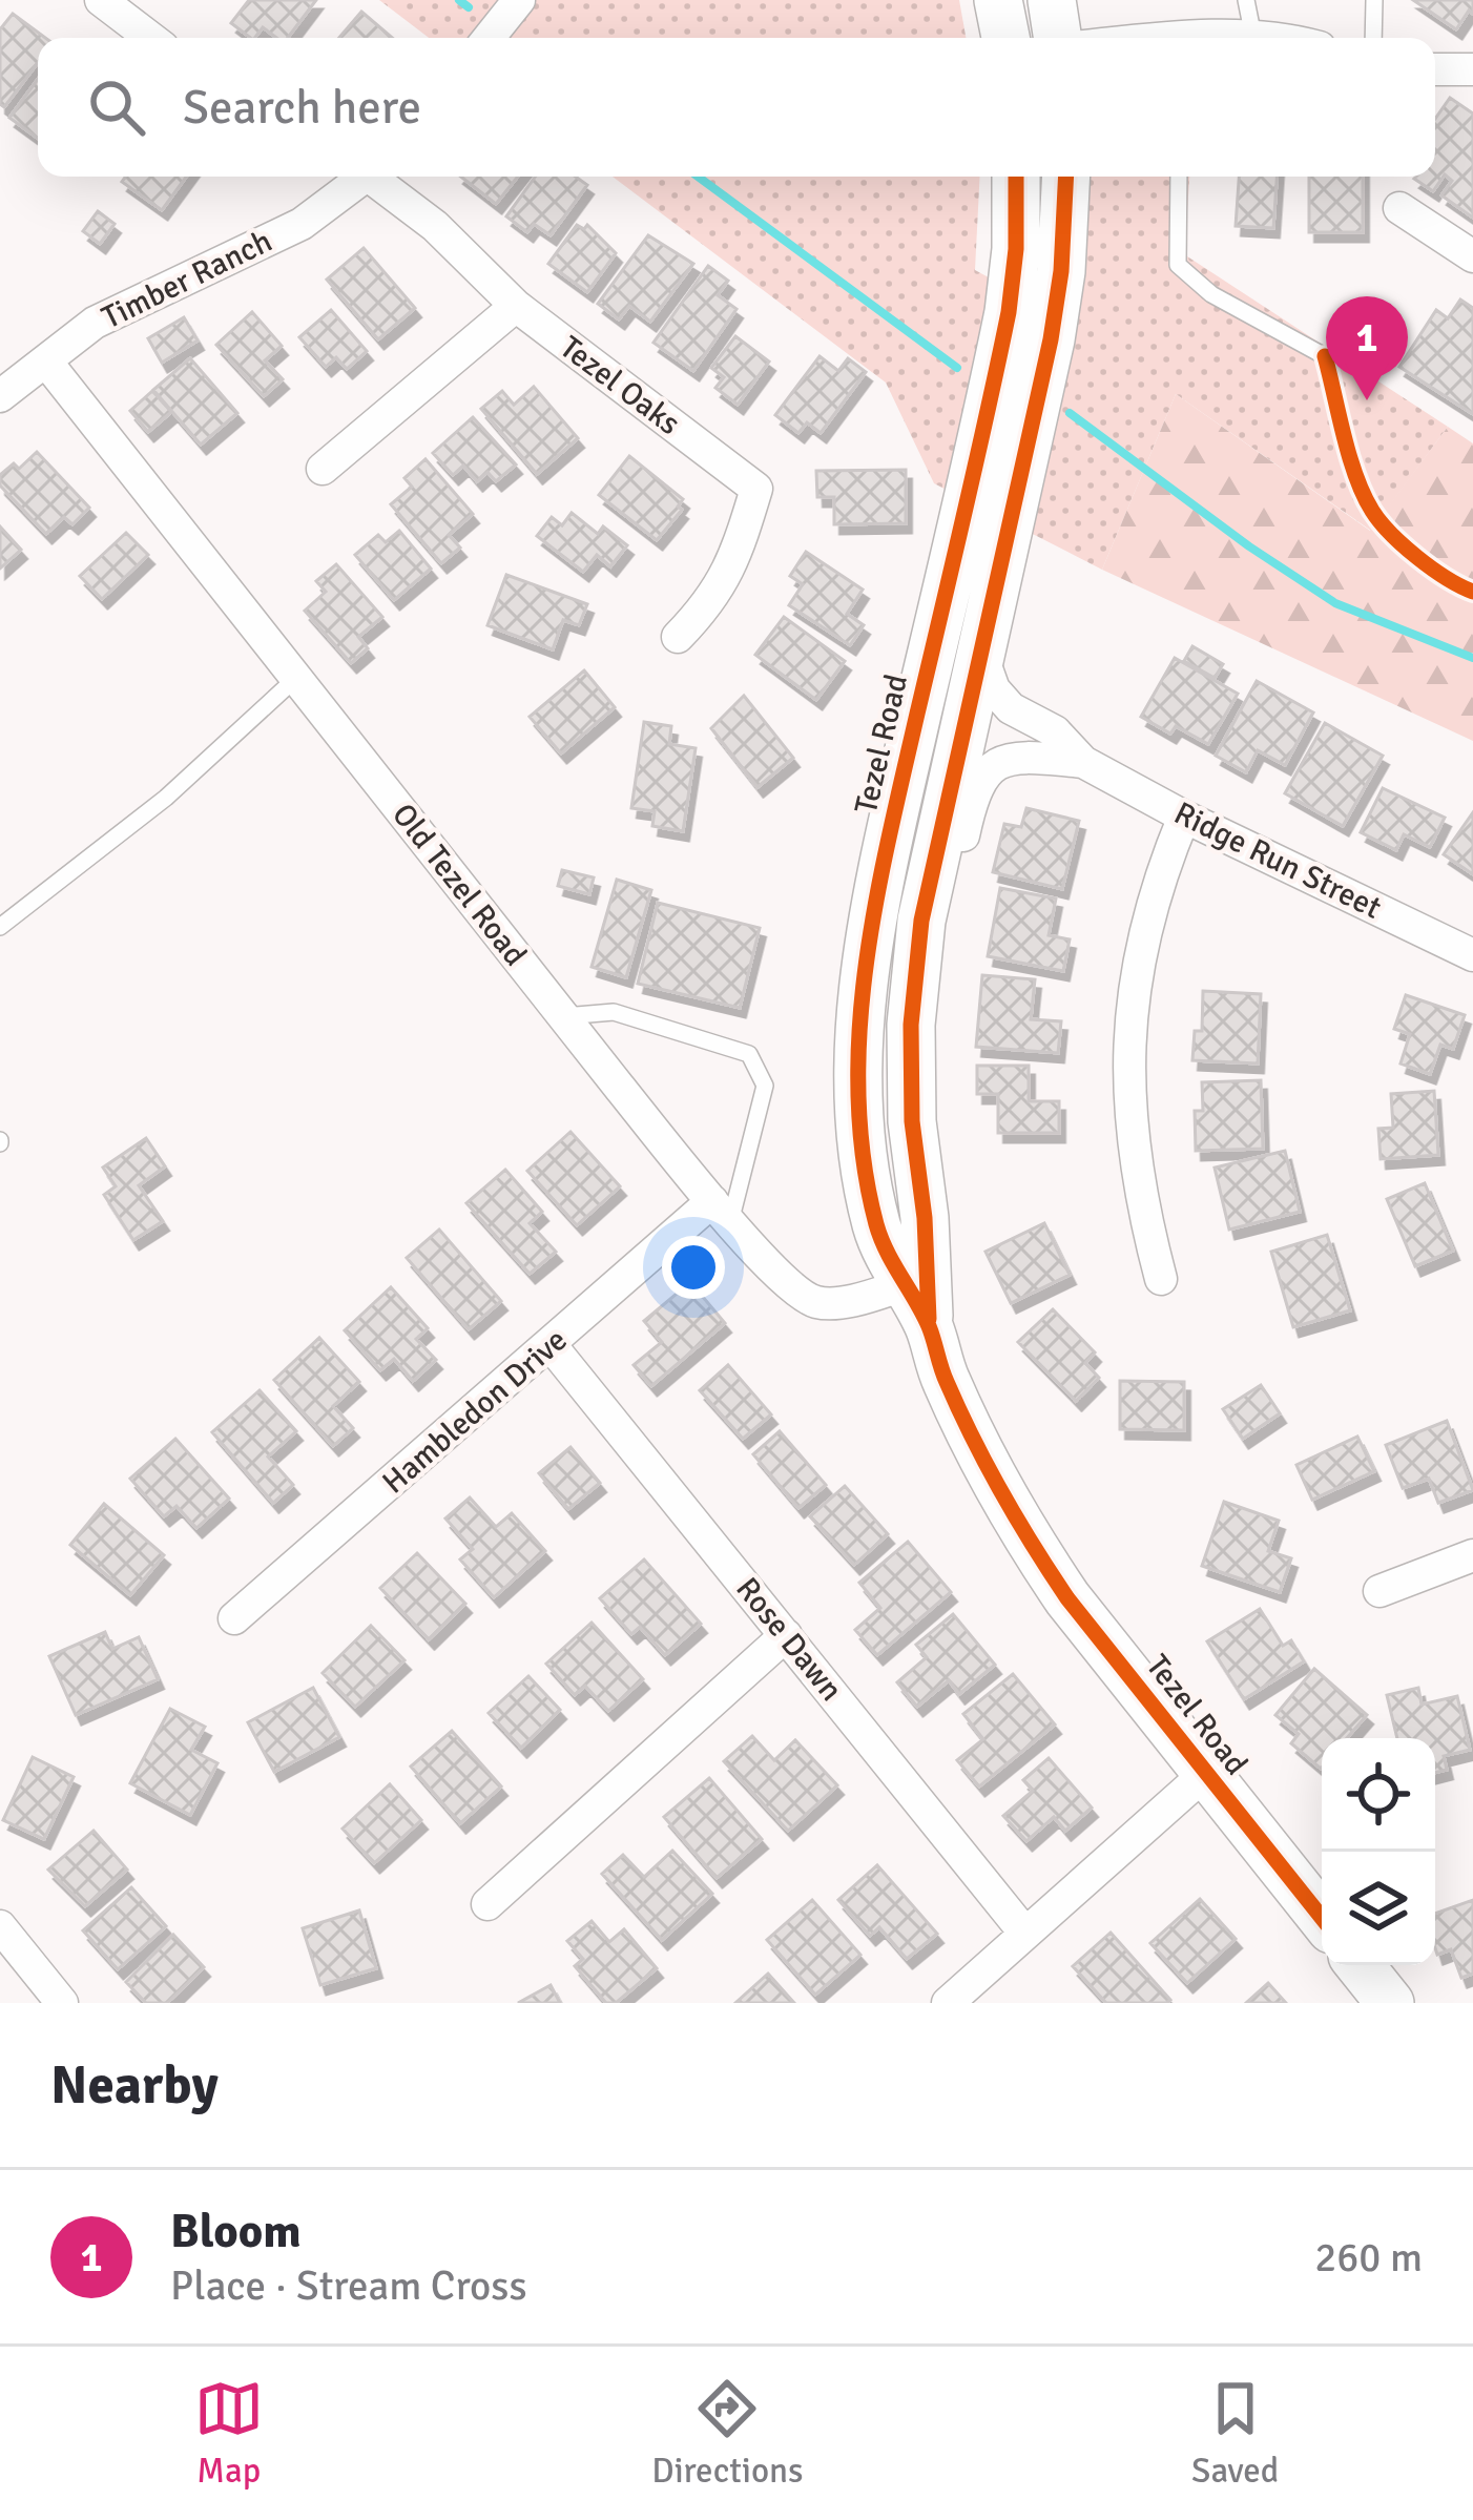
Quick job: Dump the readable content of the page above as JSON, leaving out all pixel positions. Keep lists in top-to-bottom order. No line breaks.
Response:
{"streets":{"main road":["Tezel Road"],"street":["Timber Ranch","Tezel Oaks","Ridge Run Street","Old Tezel Road","Hambledon Drive","Rose Dawn"]},"crossings":[["Timber Ranch","Old Tezel Road"],["Tezel Road","Ridge Run Street"],["Tezel Road","Old Tezel Road"],["Old Tezel Road","Hambledon Drive"],["Hambledon Drive","Rose Dawn"]],"page":{"search":"Search here","pins":"1","heading":"Nearby","list":[{"mark":"1","name":"Bloom","note":"Place · Stream Cross","value":"260 m"}],"nav":["Map","Directions","Saved"]}}
